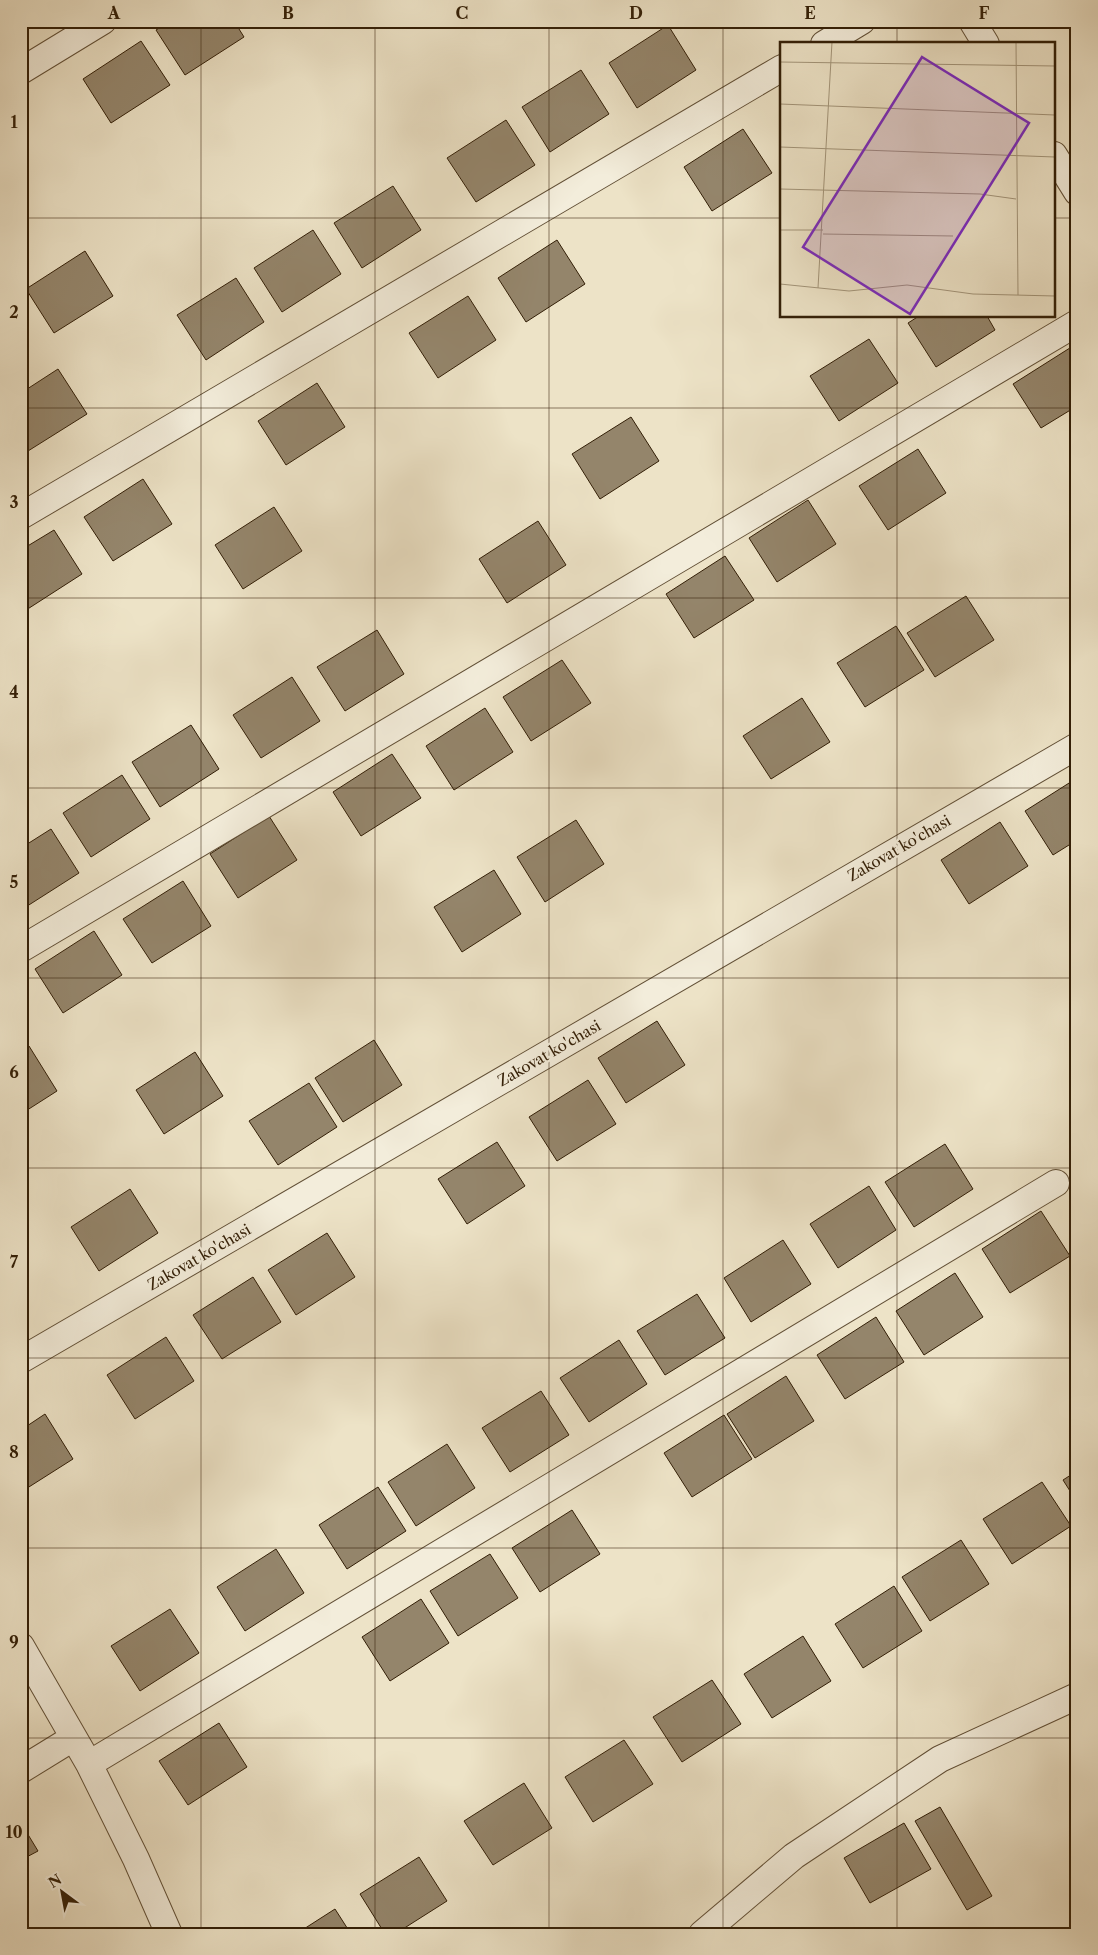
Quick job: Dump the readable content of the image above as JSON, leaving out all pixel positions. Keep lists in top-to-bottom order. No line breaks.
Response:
{"streets":{"street":["Zakovat ko'chasi"]},"north":"top left","grid":{"columns":["A","B","C","D","E","F"],"rows":["1","2","3","4","5","6","7","8","9","10"]}}
